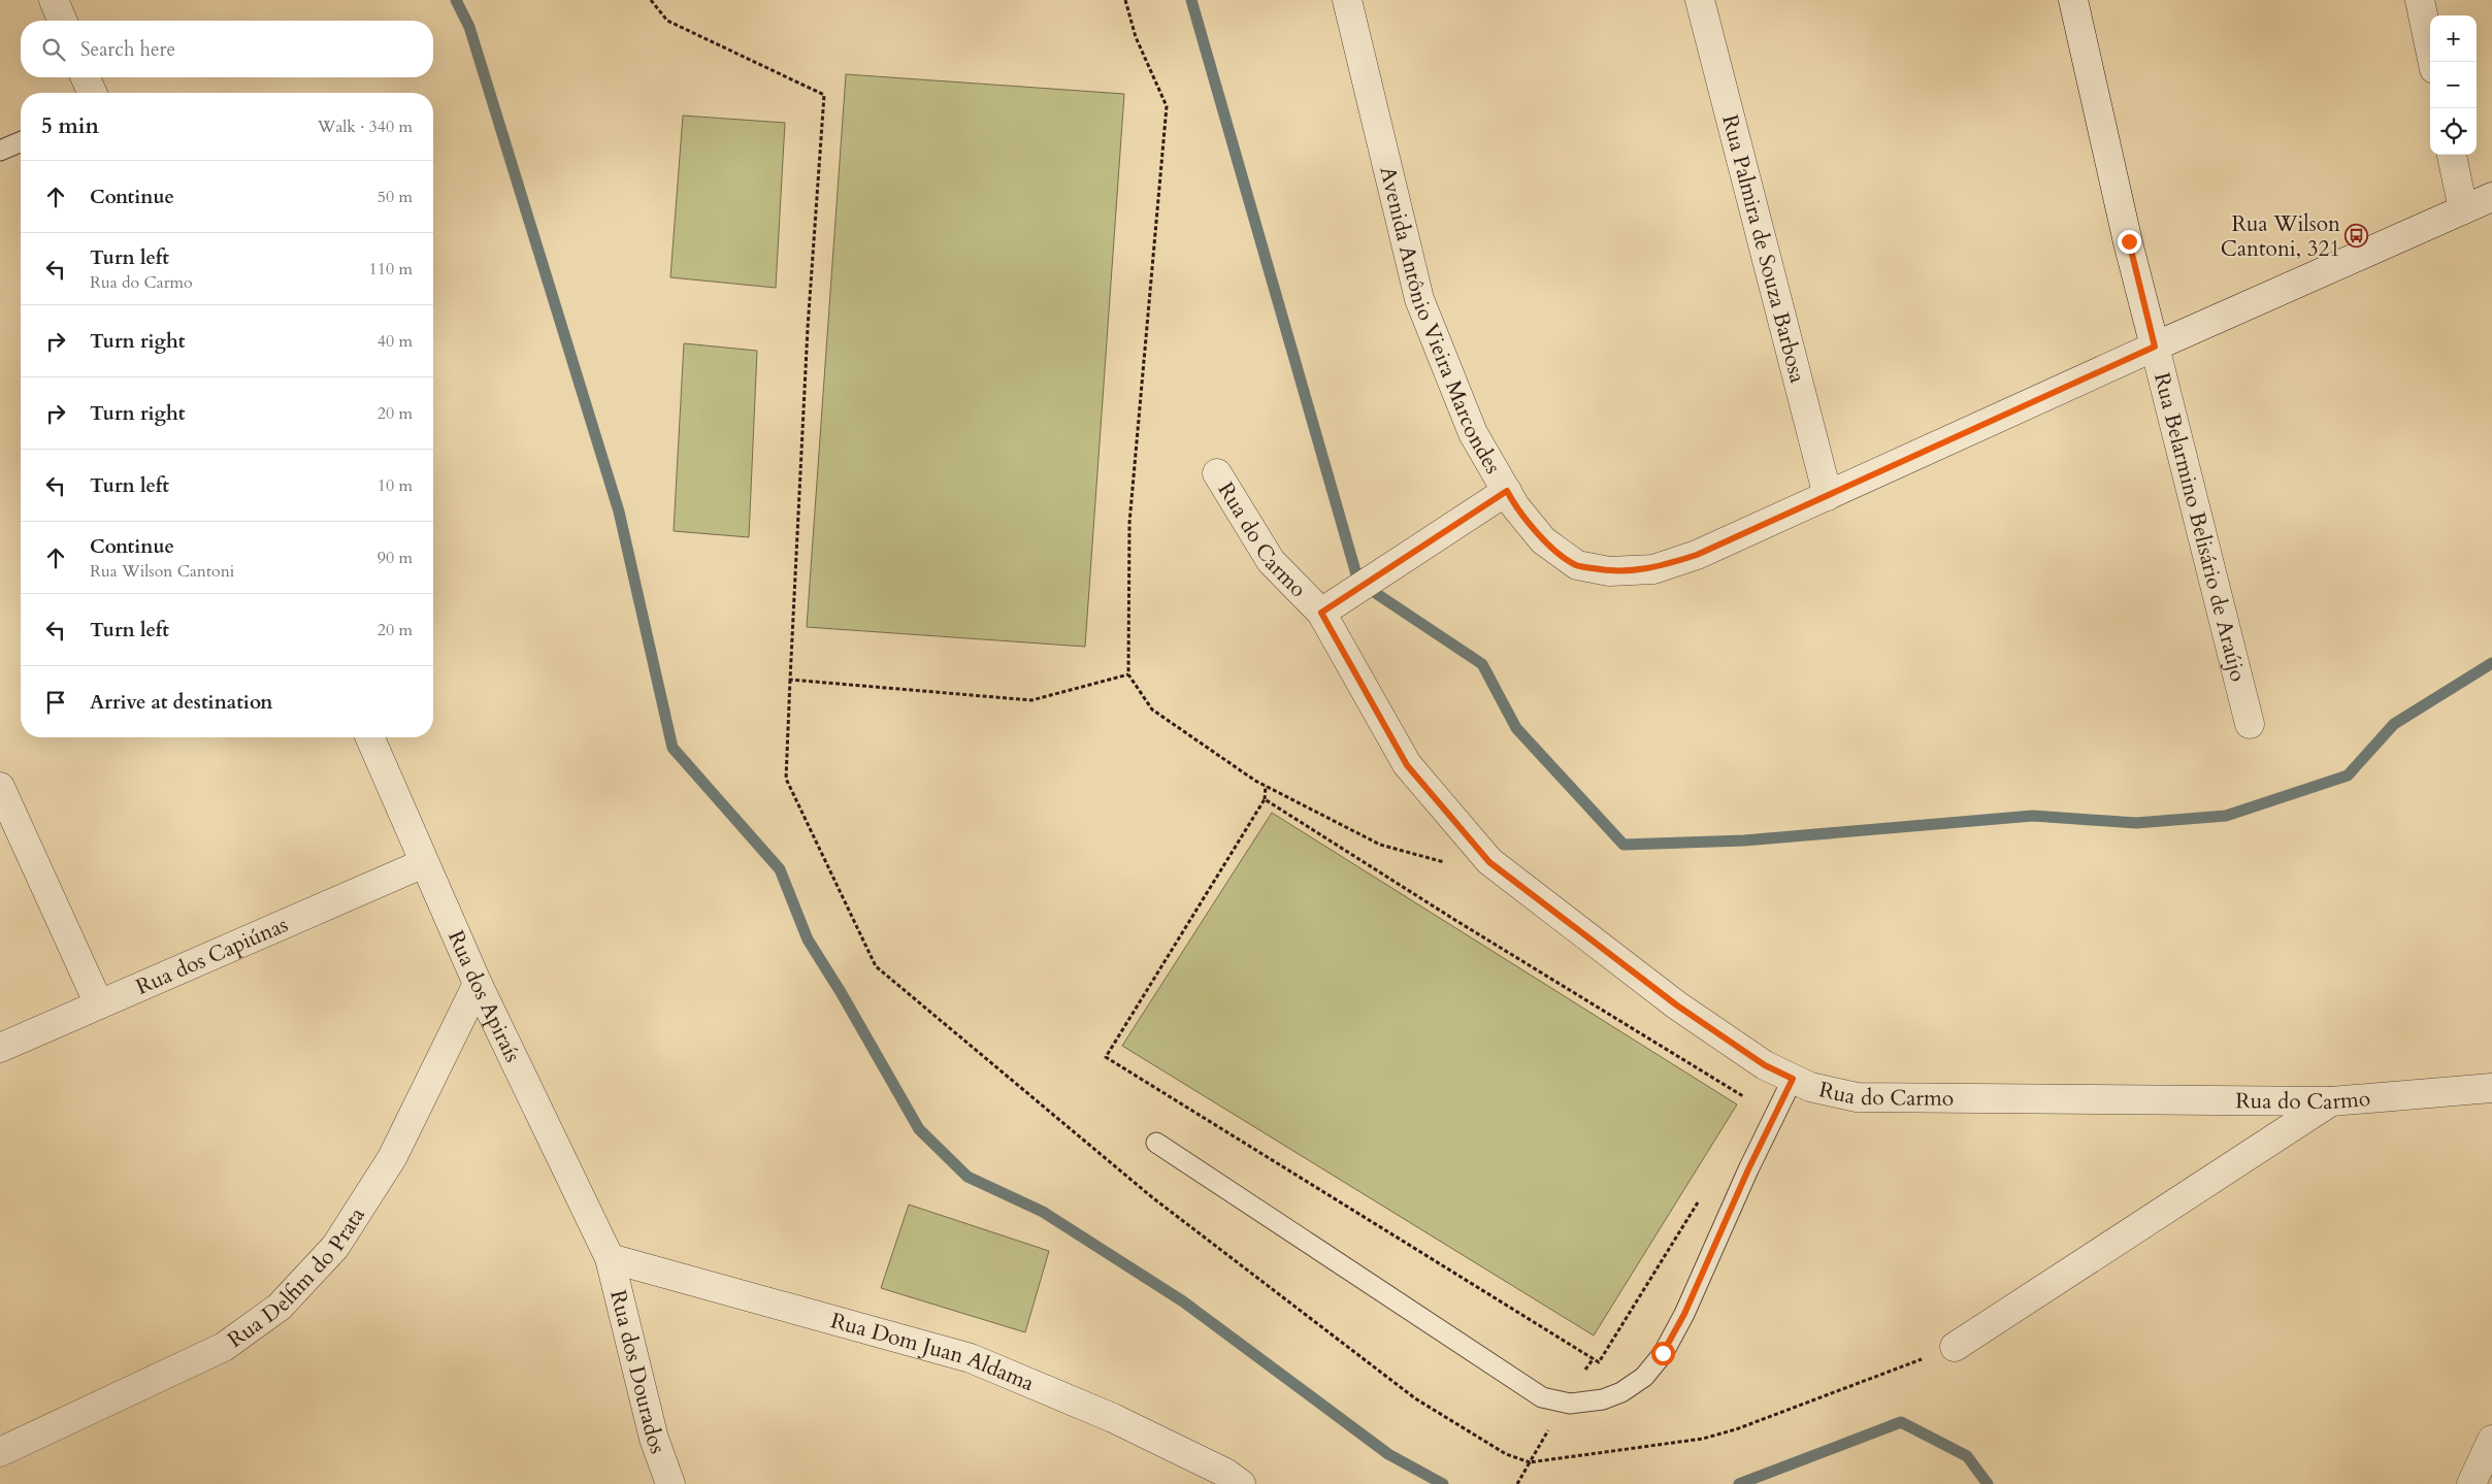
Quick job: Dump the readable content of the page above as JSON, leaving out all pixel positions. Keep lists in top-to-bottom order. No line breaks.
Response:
{"streets":{"street":["Rua Palmira de Souza Barbosa","Avenida Antônio Vieira Marcondes","Rua Belarmino Belisário de Araújo","Rua do Carmo","Rua dos Capiúnas","Rua dos Apiraís","Rua Delfim do Prata","Rua Dom Juan Aldama","Rua dos Dourados"]},"crossings":[["Rua Palmira de Souza Barbosa","Avenida Antônio Vieira Marcondes"],["Avenida Antônio Vieira Marcondes","Rua Belarmino Belisário de Araújo"],["Rua dos Capiúnas","Rua dos Apiraís"],["Rua dos Apiraís","Rua Delfim do Prata"],["Rua dos Apiraís","Rua Dom Juan Aldama"],["Rua dos Apiraís","Rua dos Dourados"],["Rua Dom Juan Aldama","Rua dos Dourados"]],"places":{"bus stop":["Rua Wilson Cantoni, 321"]},"page":{"map_buttons":["+","−"],"search":"Search here","heading":["5 min","Walk · 340 m"],"list":[["Continue","50 m"],["Turn left","Rua do Carmo","110 m"],["Turn right","40 m"],["Turn right","20 m"],["Turn left","10 m"],["Continue","Rua Wilson Cantoni","90 m"],["Turn left","20 m"],"Arrive at destination"]}}
